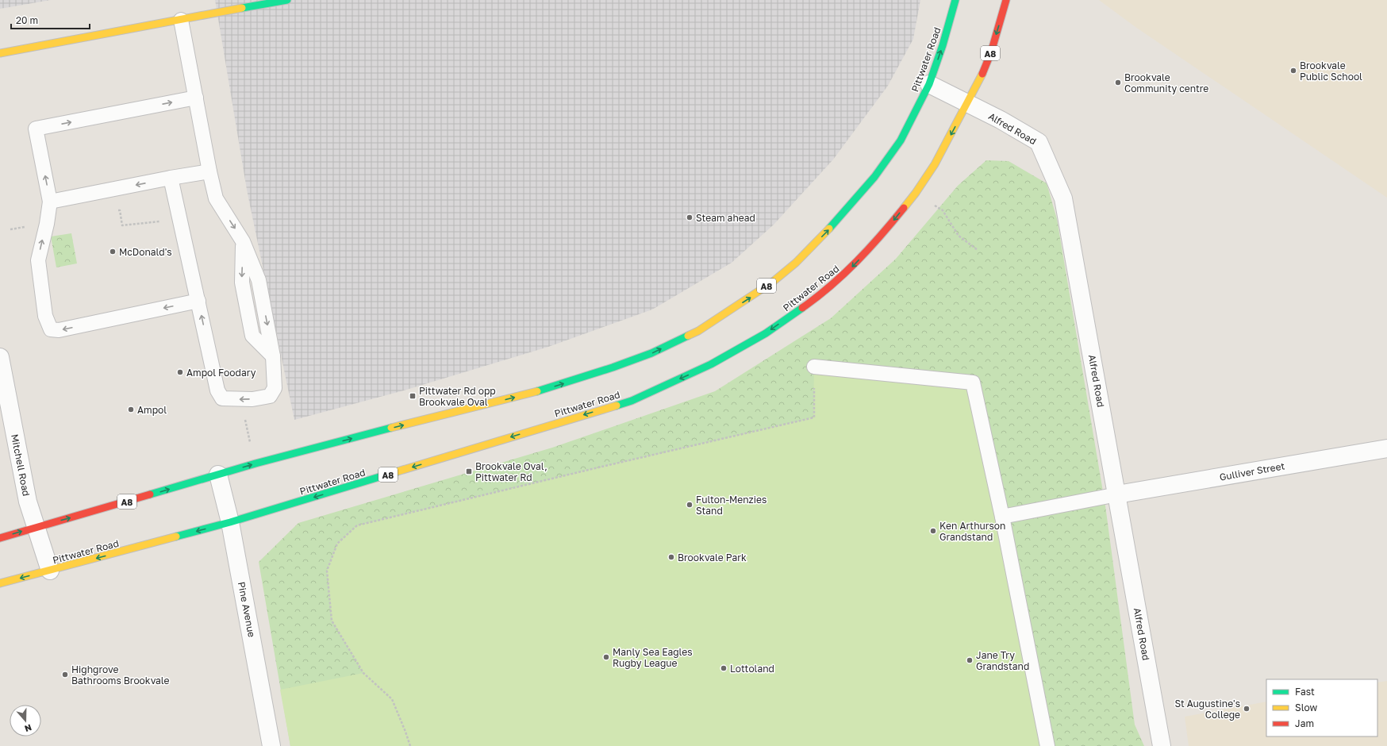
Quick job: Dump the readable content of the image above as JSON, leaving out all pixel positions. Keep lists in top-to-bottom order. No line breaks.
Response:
{"streets":{"main road":["A8","Pittwater Road"],"street":["Alfred Road","Mitchell Road","Gulliver Street","Pine Avenue"]},"crossings":[["Pittwater Road","Alfred Road"],["Pittwater Road","Mitchell Road"],["Pittwater Road","Pine Avenue"],["Alfred Road","Gulliver Street"]],"places":{"other":["Brookvale Public School","Brookvale Community centre","Steam ahead","McDonald's","Ampol Foodary","Ampol","Fulton-Menzies Stand","Ken Arthurson Grandstand","Brookvale Park","Manly Sea Eagles Rugby League","Jane Try Grandstand","Lottoland","Highgrove Bathrooms Brookvale","St Augustine's College"],"transit":["Pittwater Rd opp Brookvale Oval","Brookvale Oval, Pittwater Rd"]},"legend":["Fast","Slow","Jam"],"scale_bar":"20 m","north":"bottom"}
